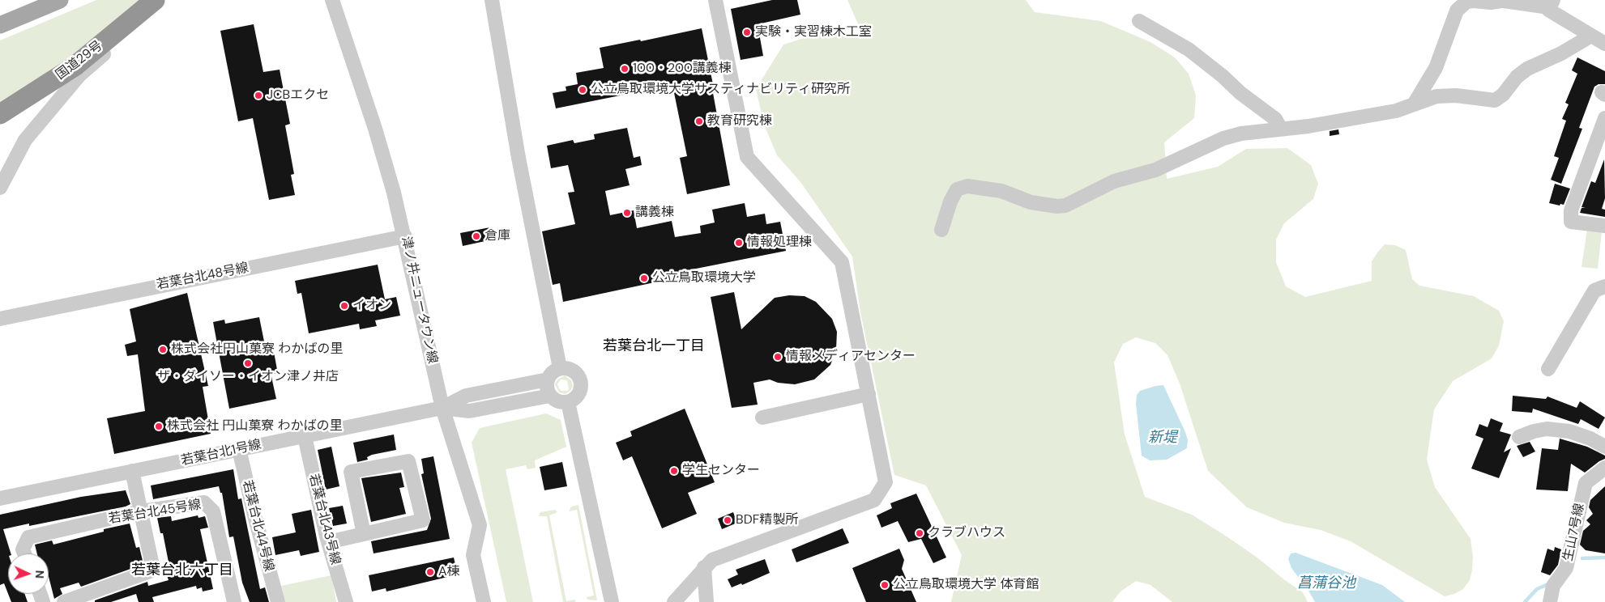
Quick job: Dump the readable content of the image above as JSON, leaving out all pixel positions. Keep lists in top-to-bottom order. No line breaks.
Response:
{"streets":{"highway":["国道29号"],"street":["若葉台北48号線","津ノ井ニュータウン線","若葉台北1号線","若葉台北45号線","若葉台北43号線","若葉台北44号線","生山7号線"]},"crossings":[["若葉台北48号線","津ノ井ニュータウン線"],["津ノ井ニュータウン線","若葉台北1号線"],["若葉台北1号線","若葉台北43号線"],["若葉台北1号線","若葉台北44号線"]],"districts":["若葉台北一丁目","若葉台北六丁目"],"water":["新堤","菖蒲谷池"],"places":["実験・実習棟木工室","100・200講義棟","公立鳥取環境大学サスティナビリティ研究所","JCBエクセ","教育研究棟","講義棟","倉庫","情報処理棟","公立鳥取環境大学","イオン","株式会社円山菓寮 わかばの里","情報メディアセンター","ザ・ダイソー・イオン津ノ井店","株式会社 円山菓寮 わかばの里","学生センター","BDF精製所","クラブハウス","A棟","公立鳥取環境大学 体育館"],"north":"right"}
